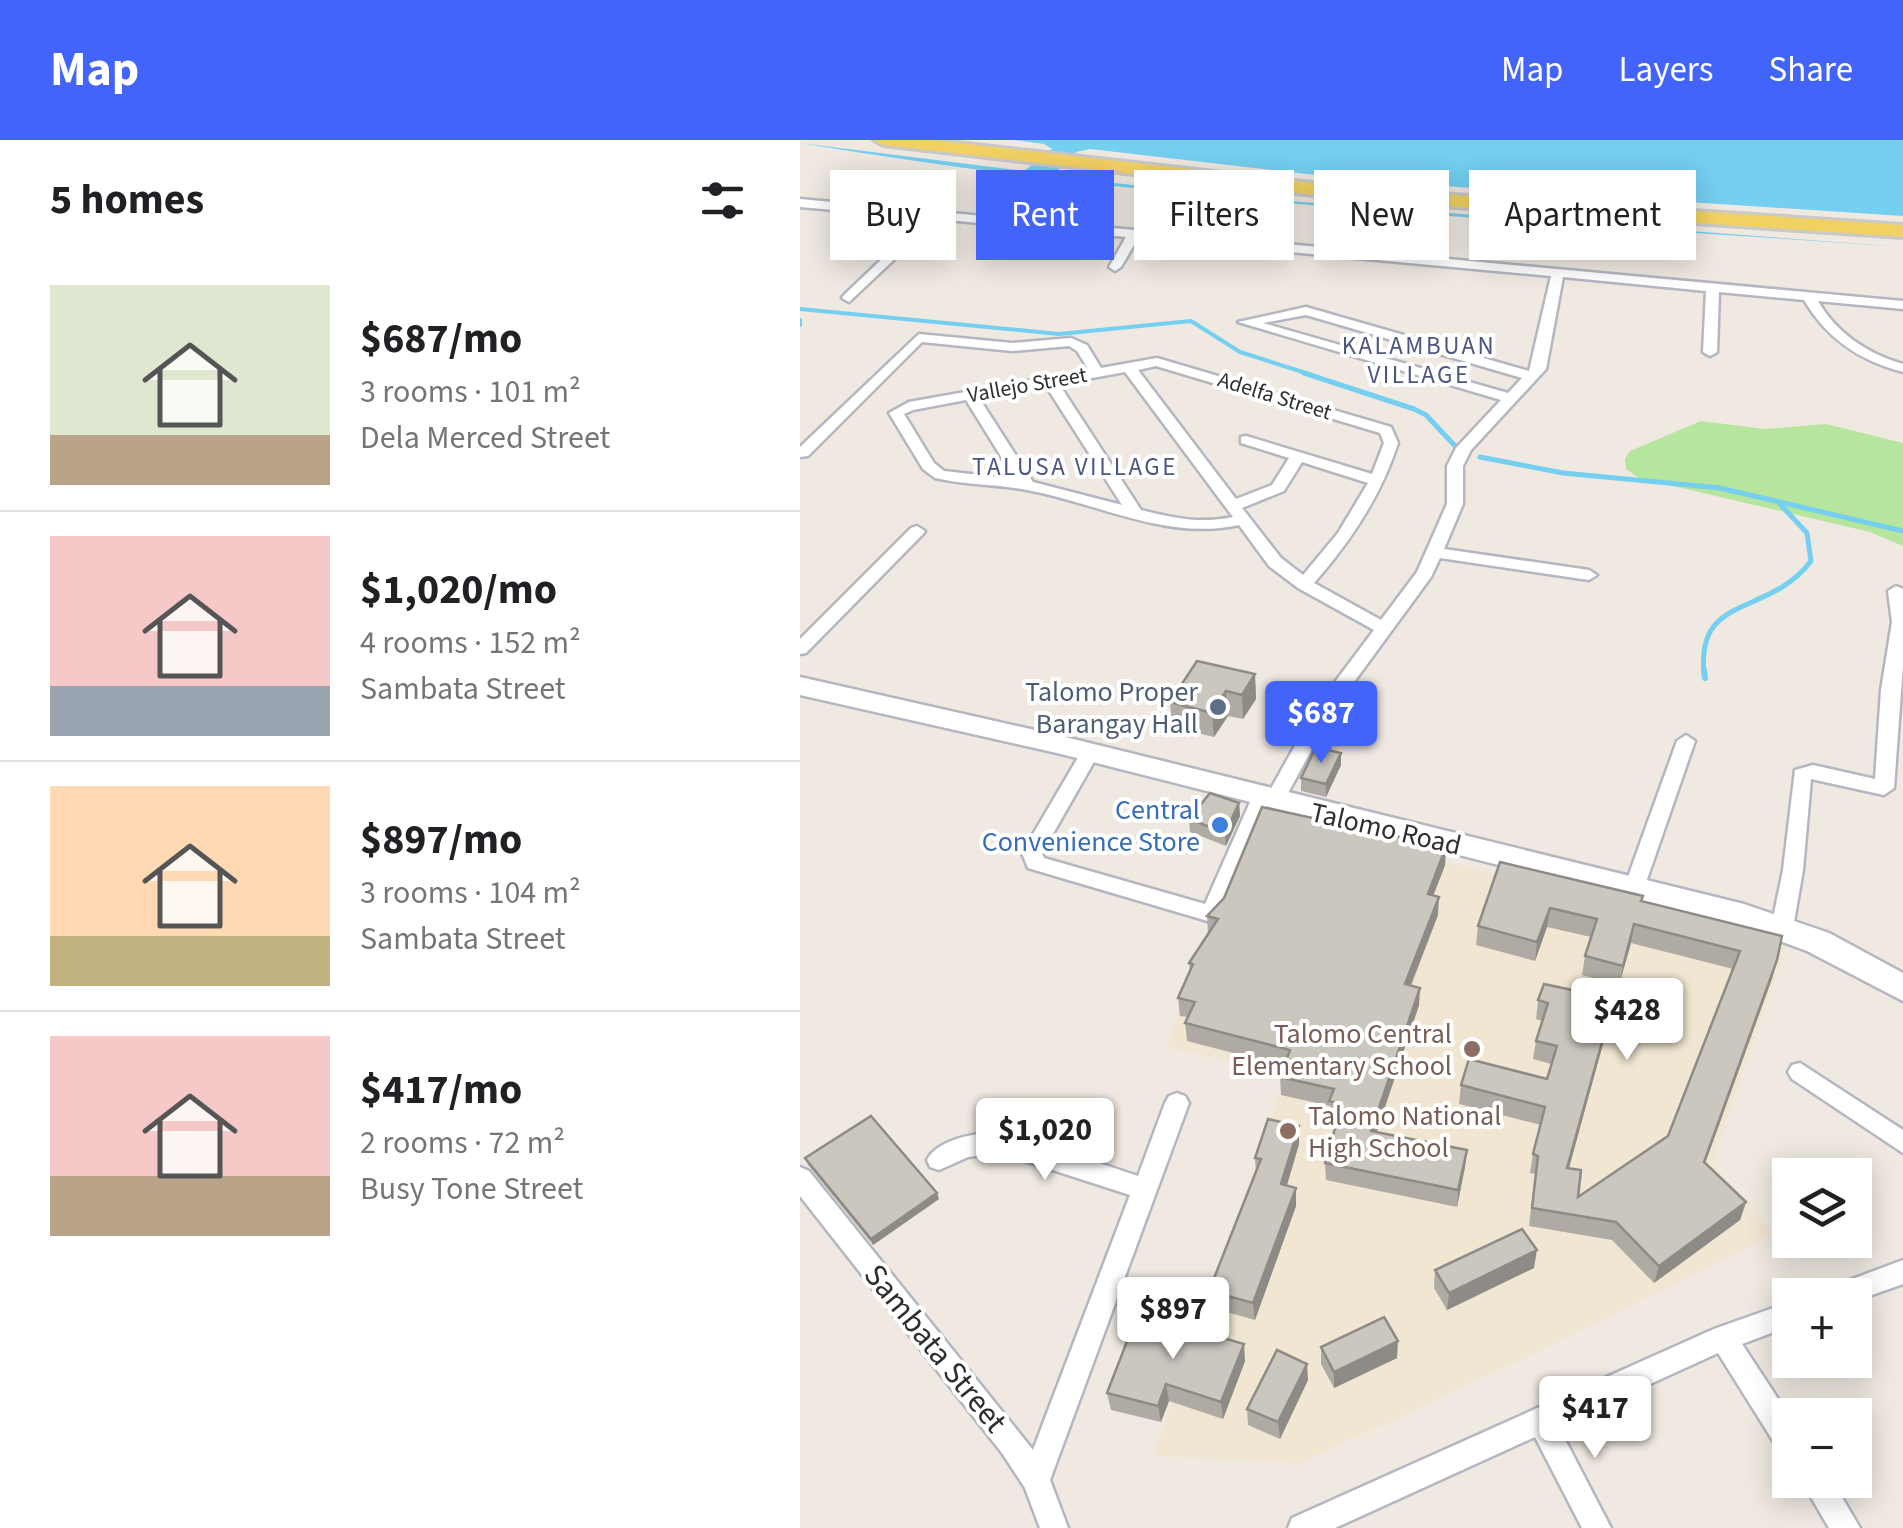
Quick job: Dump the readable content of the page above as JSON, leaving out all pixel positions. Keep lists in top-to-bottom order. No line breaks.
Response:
{"streets":{"street":["Vallejo Street","Adelfa Street","Talomo Road","Sambata Street"]},"crossings":[["Vallejo Street","Adelfa Street"]],"districts":["KALAMBUAN VILLAGE","TALUSA VILLAGE"],"places":["Talomo Proper Barangay Hall","Central Convenience Store","Talomo Central Elementary School","Talomo National High School"],"page":{"header":"Map","nav":["Map","Layers","Share"],"heading":"5 homes","chip":["Buy","Rent","Filters","New","Apartment"],"list":[{"name":"$687/mo","note":"3 rooms · 101 m² · Dela Merced Street"},{"name":"$1,020/mo","note":"4 rooms · 152 m² · Sambata Street"},{"name":"$897/mo","note":"3 rooms · 104 m² · Sambata Street"},{"name":"$417/mo","note":"2 rooms · 72 m² · Busy Tone Street"}],"price":["$687","$428","$1,020","$897","$417"],"map_buttons":["+","−"]}}
